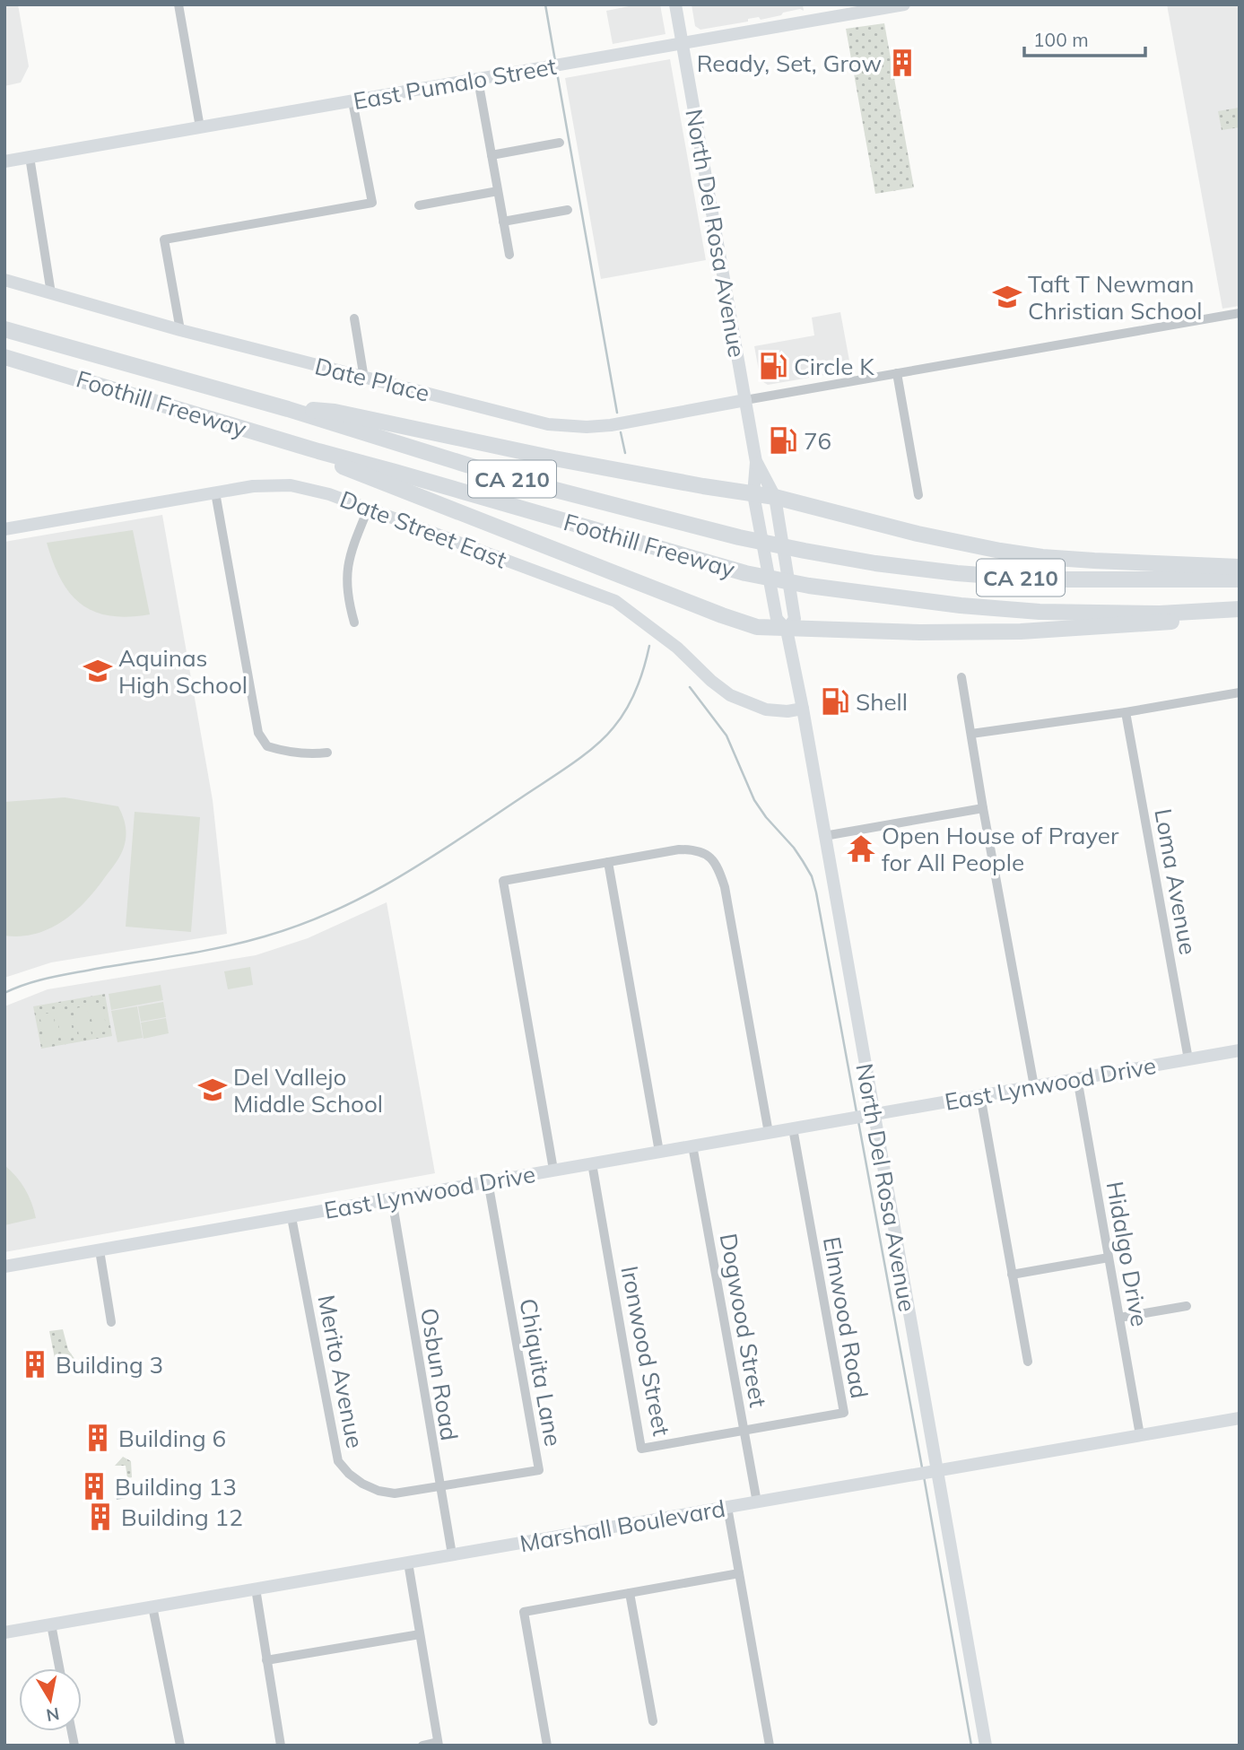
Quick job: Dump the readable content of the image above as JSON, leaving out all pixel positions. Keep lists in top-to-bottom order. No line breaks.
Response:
{"streets":{"highway":["Foothill Freeway","CA 210"],"street":["East Pumalo Street","North Del Rosa Avenue","Date Place","Date Street East","Loma Avenue","East Lynwood Drive","Hidalgo Drive","Elmwood Road","Dogwood Street","Ironwood Street","Merito Avenue","Chiquita Lane","Osbun Road","Marshall Boulevard"]},"crossings":[["East Pumalo Street","North Del Rosa Avenue"],["North Del Rosa Avenue","Date Place"],["North Del Rosa Avenue","Date Street East"],["North Del Rosa Avenue","East Lynwood Drive"],["North Del Rosa Avenue","Marshall Boulevard"],["Loma Avenue","East Lynwood Drive"],["East Lynwood Drive","Hidalgo Drive"],["East Lynwood Drive","Elmwood Road"],["East Lynwood Drive","Dogwood Street"],["East Lynwood Drive","Ironwood Street"],["East Lynwood Drive","Merito Avenue"],["East Lynwood Drive","Chiquita Lane"],["East Lynwood Drive","Osbun Road"],["Hidalgo Drive","Marshall Boulevard"],["Elmwood Road","Dogwood Street"],["Elmwood Road","Ironwood Street"],["Dogwood Street","Ironwood Street"],["Dogwood Street","Marshall Boulevard"],["Merito Avenue","Chiquita Lane"],["Merito Avenue","Osbun Road"],["Chiquita Lane","Osbun Road"],["Osbun Road","Marshall Boulevard"]],"places":{"building":["Ready, Set, Grow","Building 3","Building 6","Building 13","Building 12"],"school or university":["Taft T Newman Christian School","Aquinas High School","Del Vallejo Middle School"],"fuel station":["Circle K","76","Shell"],"temple":["Open House of Prayer for All People"]},"scale_bar":"100 m","north":"bottom"}
